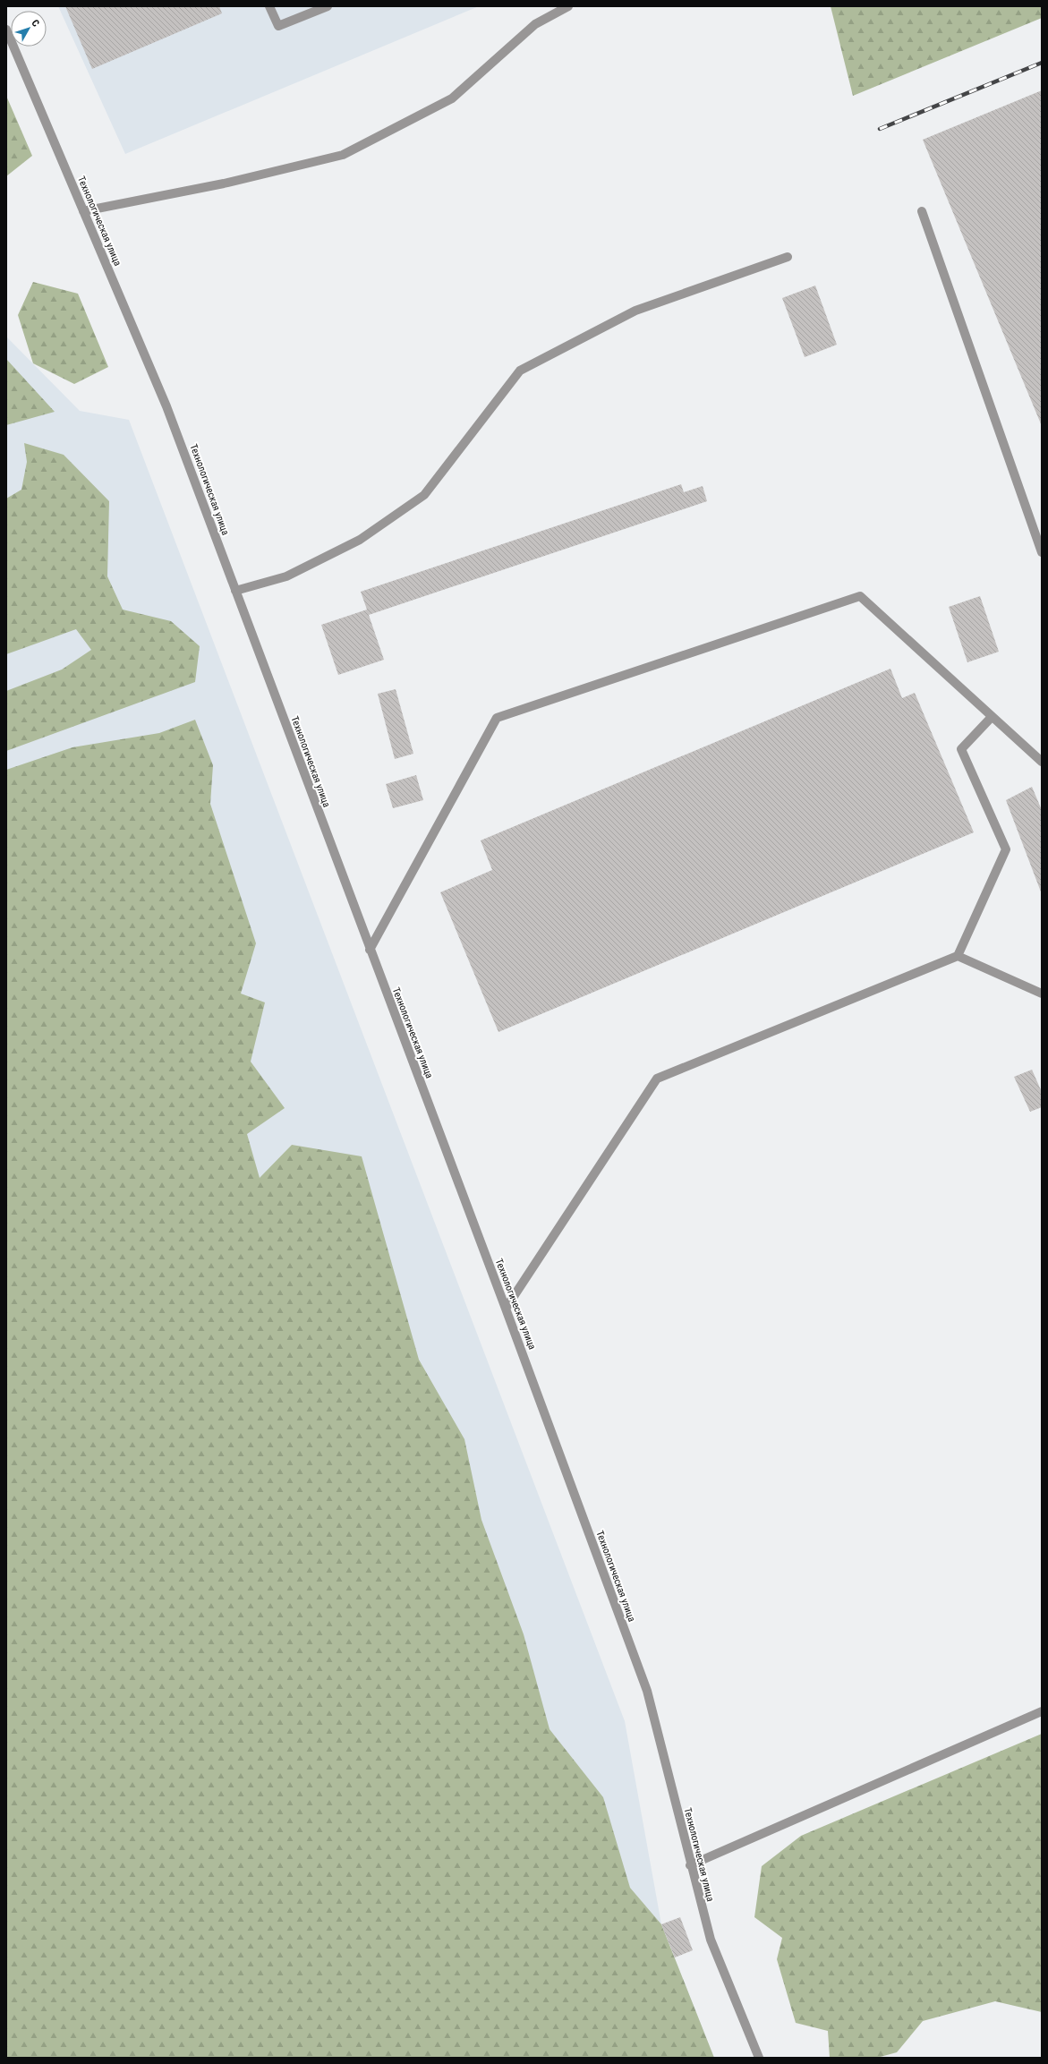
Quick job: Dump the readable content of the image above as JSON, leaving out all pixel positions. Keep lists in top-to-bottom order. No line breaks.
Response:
{"streets":{"street":["Технологическая улица"]},"north":"top right"}
